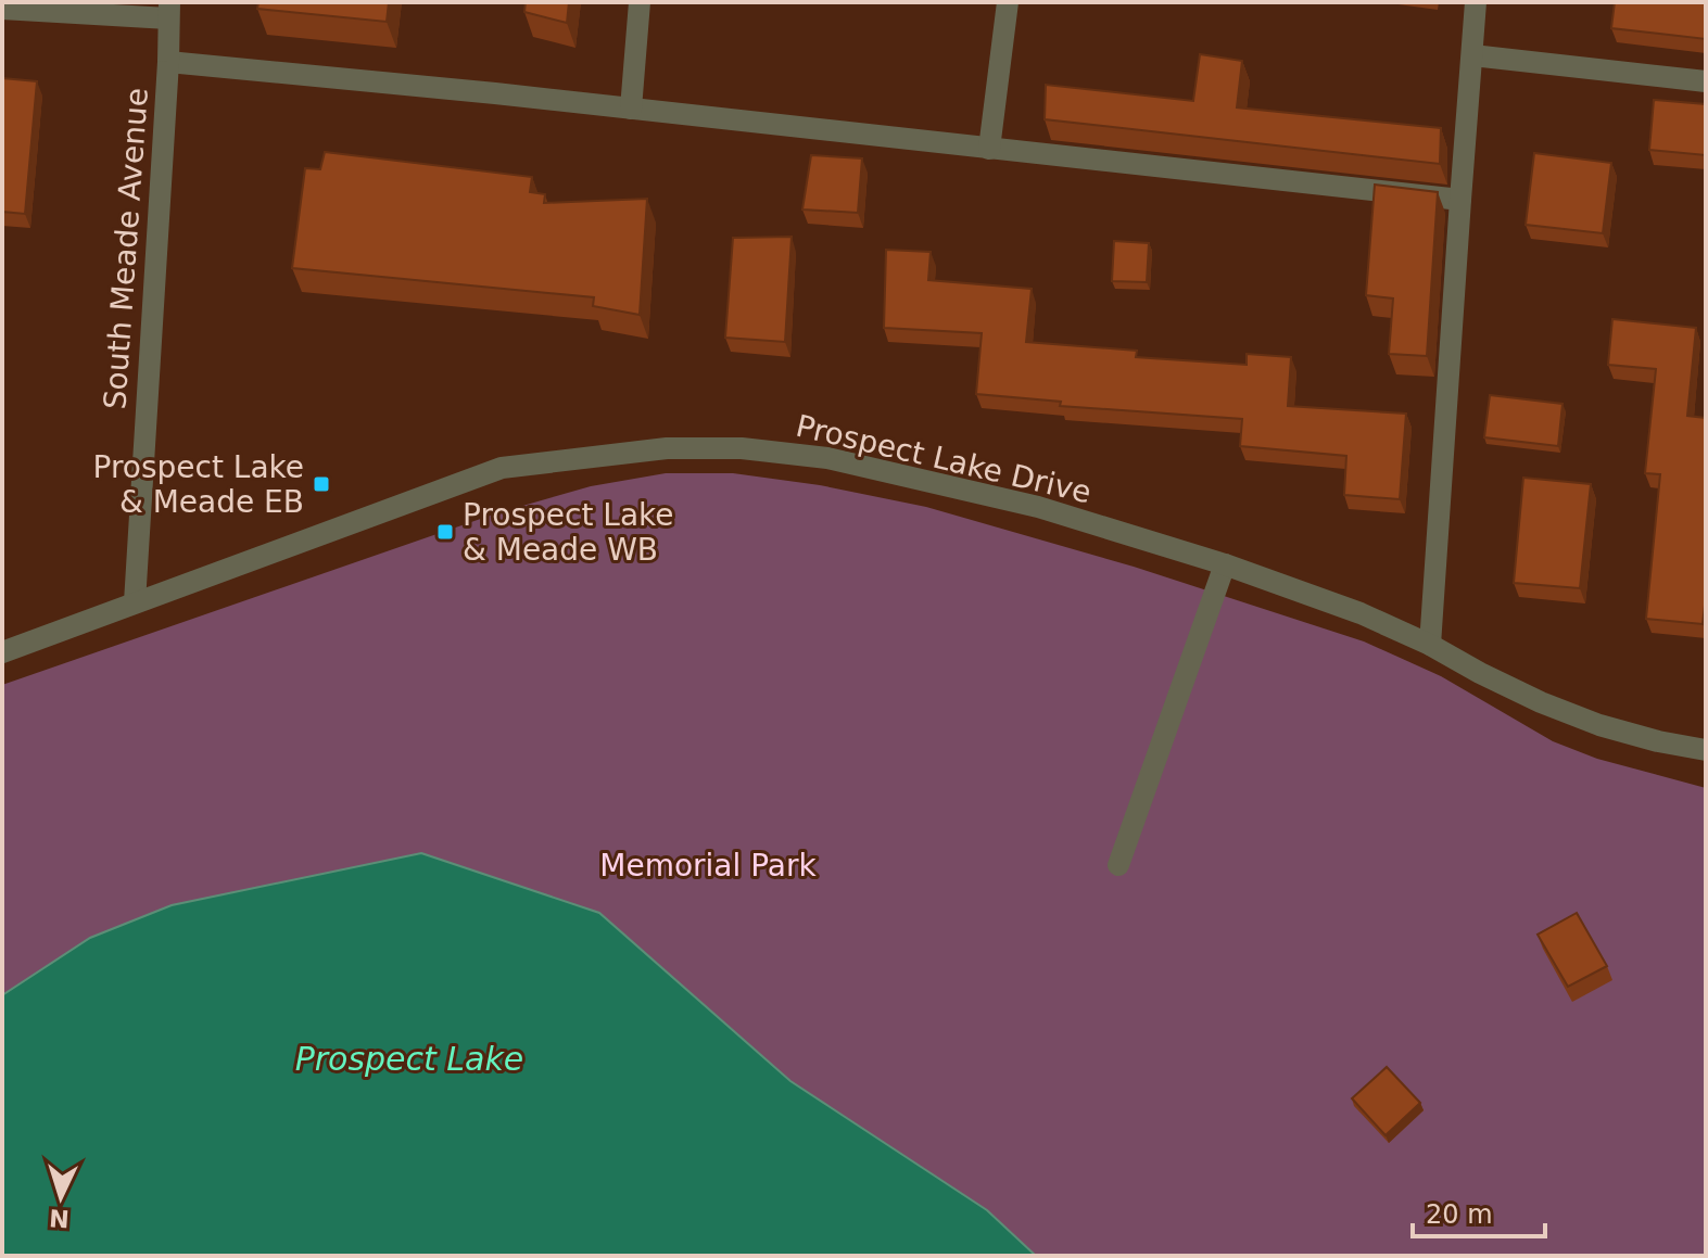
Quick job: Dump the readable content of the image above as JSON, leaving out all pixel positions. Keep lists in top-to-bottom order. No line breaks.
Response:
{"streets":{"street":["South Meade Avenue","Prospect Lake Drive"]},"crossings":[["South Meade Avenue","Prospect Lake Drive"]],"water":["Prospect Lake"],"parks":["Memorial Park"],"places":{"transit":["Prospect Lake & Meade EB","Prospect Lake & Meade WB"]},"scale_bar":"20 m","north":"bottom"}
